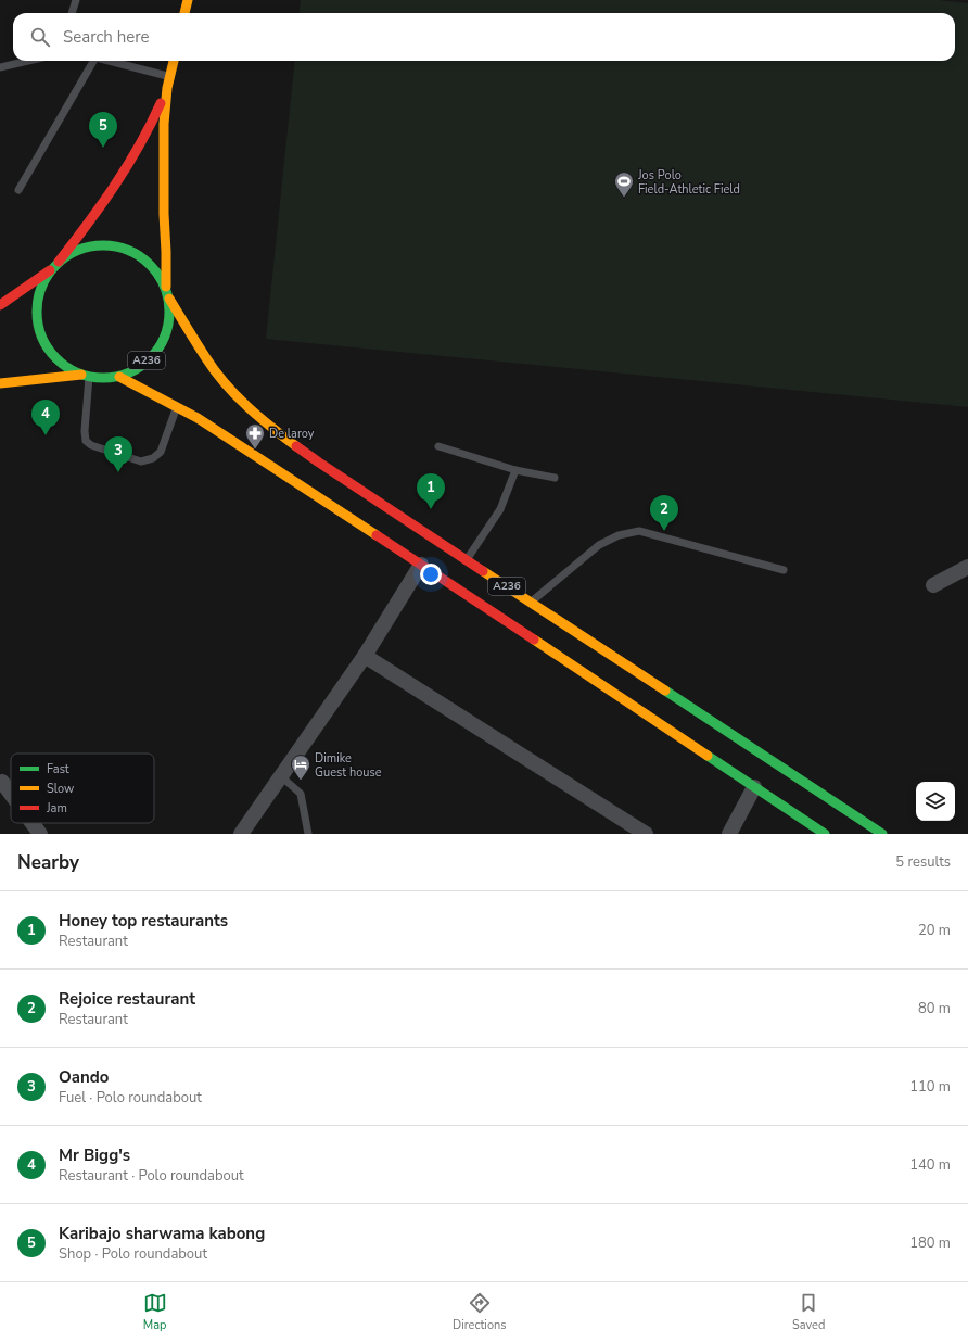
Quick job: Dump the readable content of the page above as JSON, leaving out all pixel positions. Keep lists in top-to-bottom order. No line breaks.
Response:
{"streets":{"main road":["A236"]},"places":{"sports":["Jos Polo Field-Athletic Field"],"pharmacy":["De laroy"],"hotel":["Dimike Guest house"]},"legend":["Fast","Slow","Jam"],"page":{"search":"Search here","pins":["5","4","3","1","2"],"heading":["Nearby","5 results"],"list":[{"mark":"1","name":"Honey top restaurants","note":"Restaurant","value":"20 m"},{"mark":"2","name":"Rejoice restaurant","note":"Restaurant","value":"80 m"},{"mark":"3","name":"Oando","note":"Fuel · Polo roundabout","value":"110 m"},{"mark":"4","name":"Mr Bigg's","note":"Restaurant · Polo roundabout","value":"140 m"},{"mark":"5","name":"Karibajo sharwama kabong","note":"Shop · Polo roundabout","value":"180 m"}],"nav":["Map","Directions","Saved"]}}
